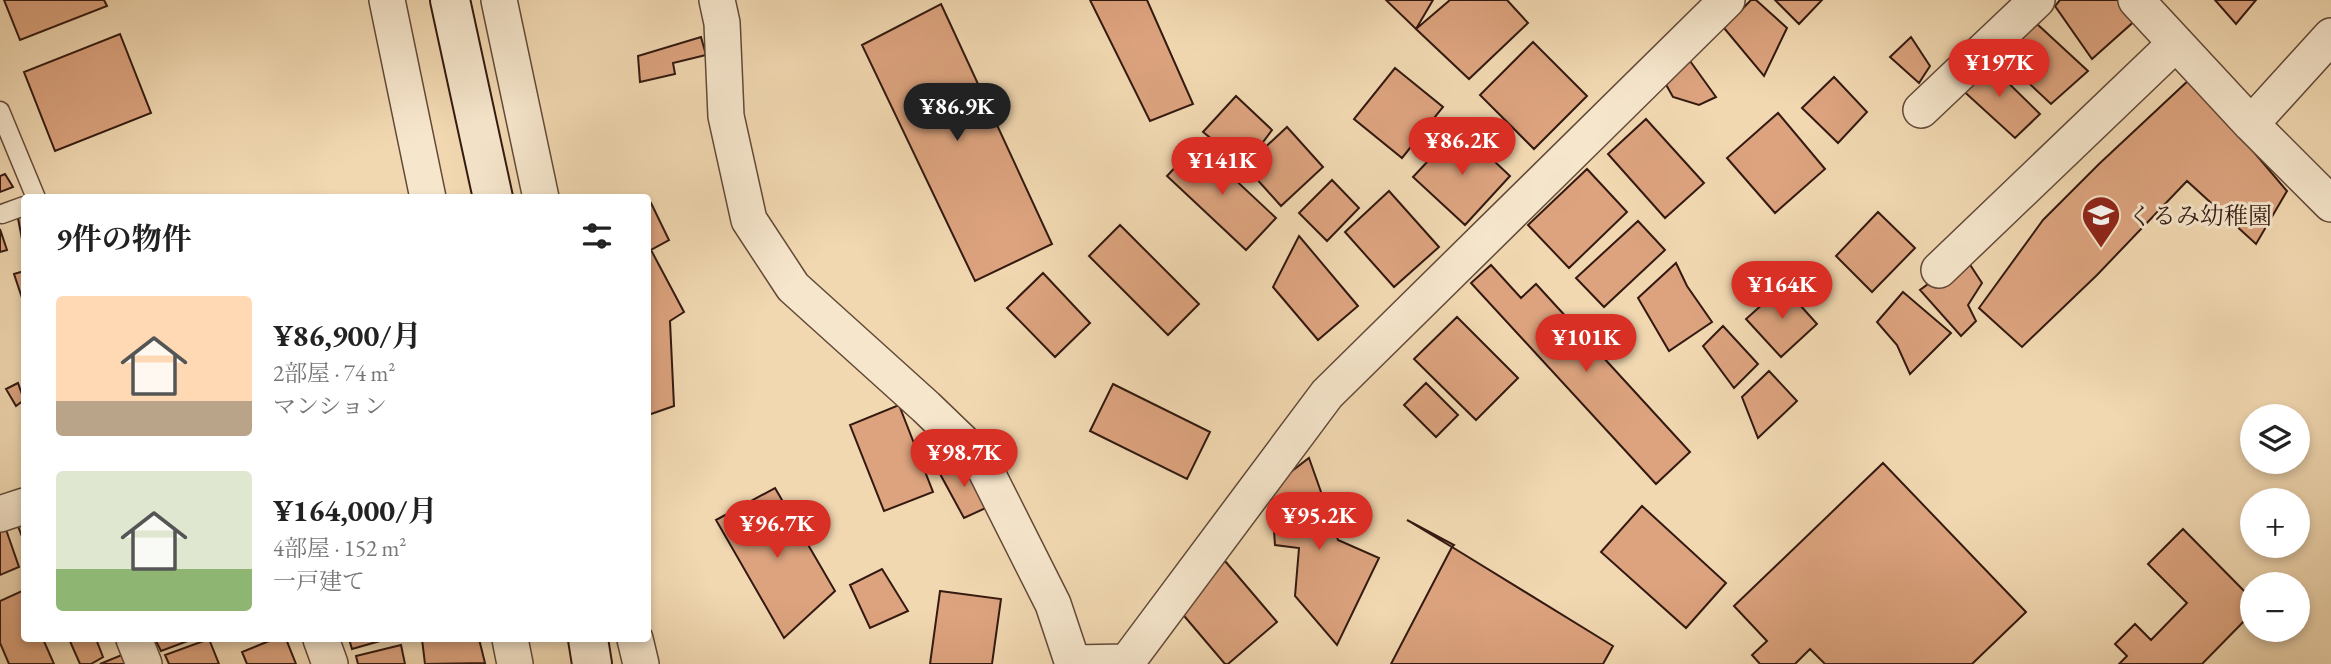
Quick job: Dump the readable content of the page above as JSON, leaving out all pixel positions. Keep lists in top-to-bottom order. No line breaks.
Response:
{"places":{"school or university":["くるみ幼稚園"]},"page":{"price":["¥197K","¥86.9K","¥86.2K","¥141K","¥164K","¥101K","¥98.7K","¥95.2K","¥96.7K"],"heading":"9件の物件","list":[{"name":"¥86,900/月","note":"2部屋 · 74 m² · マンション"},{"name":"¥164,000/月","note":"4部屋 · 152 m² · 一戸建て"}],"map_buttons":["+","−"]}}
